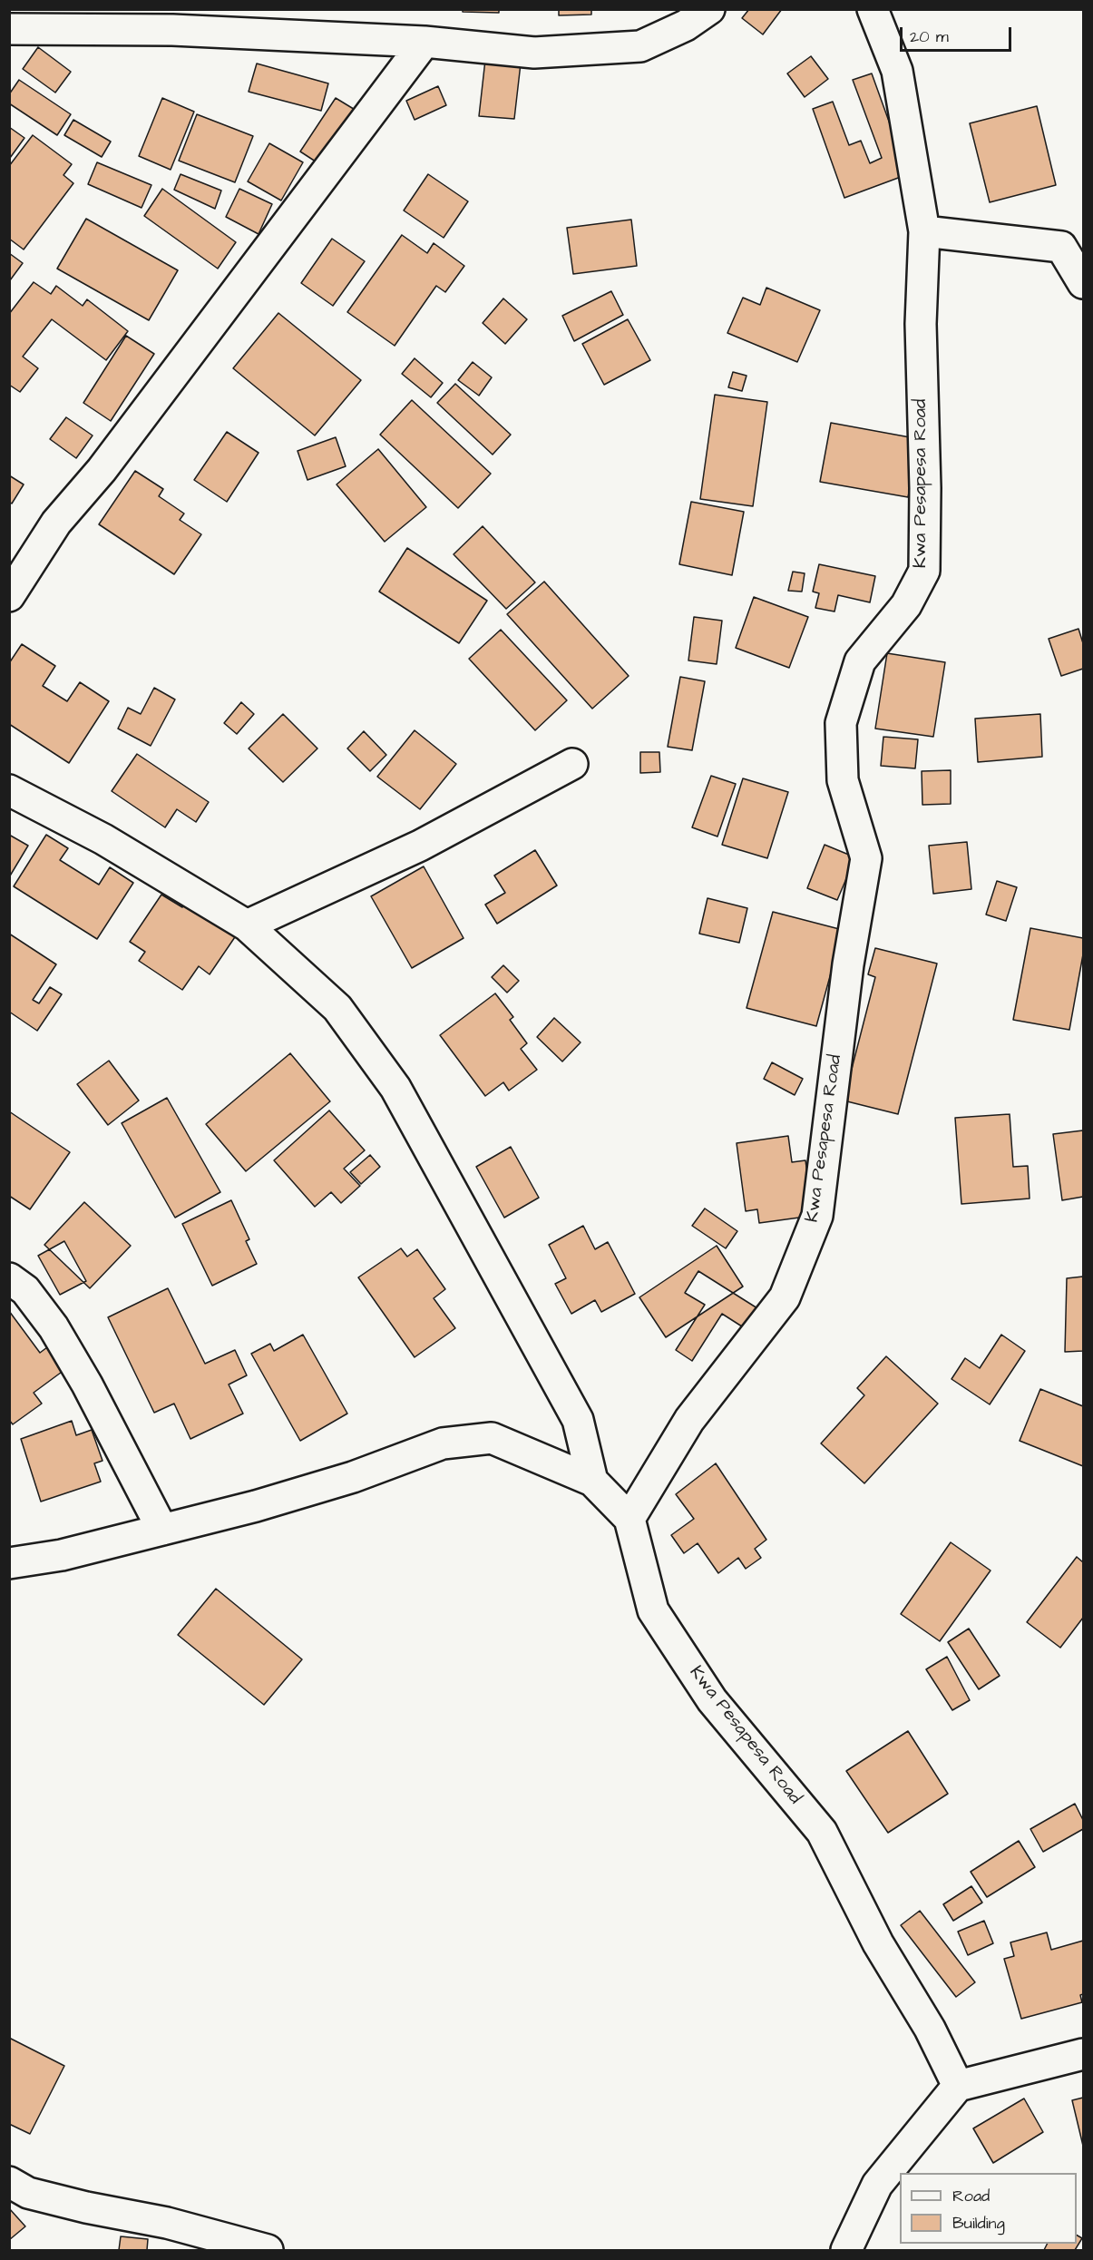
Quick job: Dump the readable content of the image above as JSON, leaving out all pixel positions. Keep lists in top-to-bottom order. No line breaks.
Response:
{"streets":{"street":["Kwa Pesapesa Road"]},"legend":["Road","Building"],"scale_bar":"20 m"}
